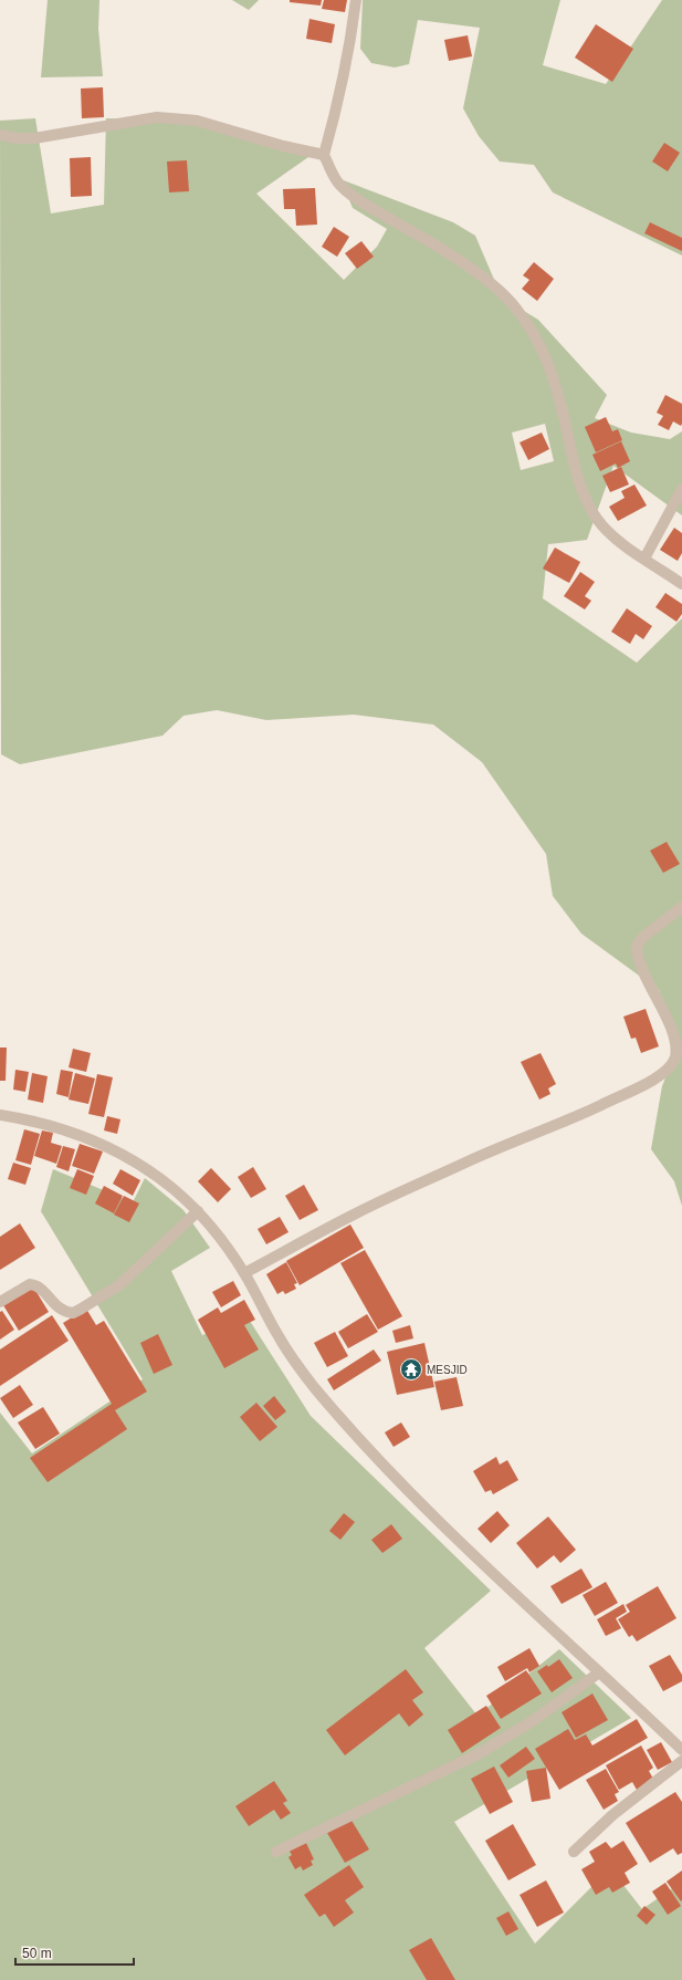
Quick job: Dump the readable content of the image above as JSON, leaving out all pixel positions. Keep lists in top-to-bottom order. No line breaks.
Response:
{"places":{"temple":["MESJID"]},"scale_bar":"50 m"}
